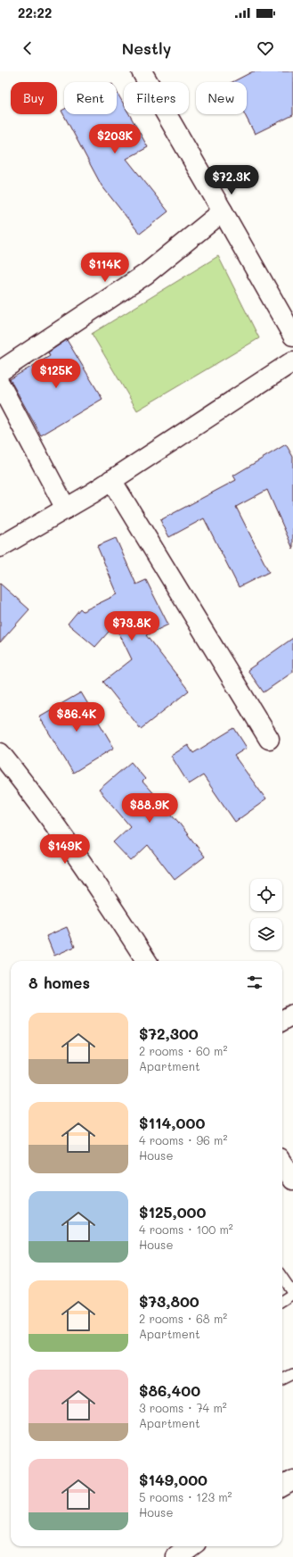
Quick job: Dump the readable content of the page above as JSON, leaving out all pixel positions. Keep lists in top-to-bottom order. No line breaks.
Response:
{"page":{"status":"22:22","header":"Nestly","chip":["Buy","Rent","Filters","New"],"price":["$203K","$72.3K","$114K","$125K","$73.8K","$86.4K","$88.9K","$149K"],"heading":"8 homes","list":[{"name":"$72,300","note":"2 rooms · 60 m² · Apartment"},{"name":"$114,000","note":"4 rooms · 96 m² · House"},{"name":"$125,000","note":"4 rooms · 100 m² · House"},{"name":"$73,800","note":"2 rooms · 68 m² · Apartment"},{"name":"$86,400","note":"3 rooms · 74 m² · Apartment"},{"name":"$149,000","note":"5 rooms · 123 m² · House"}]}}
